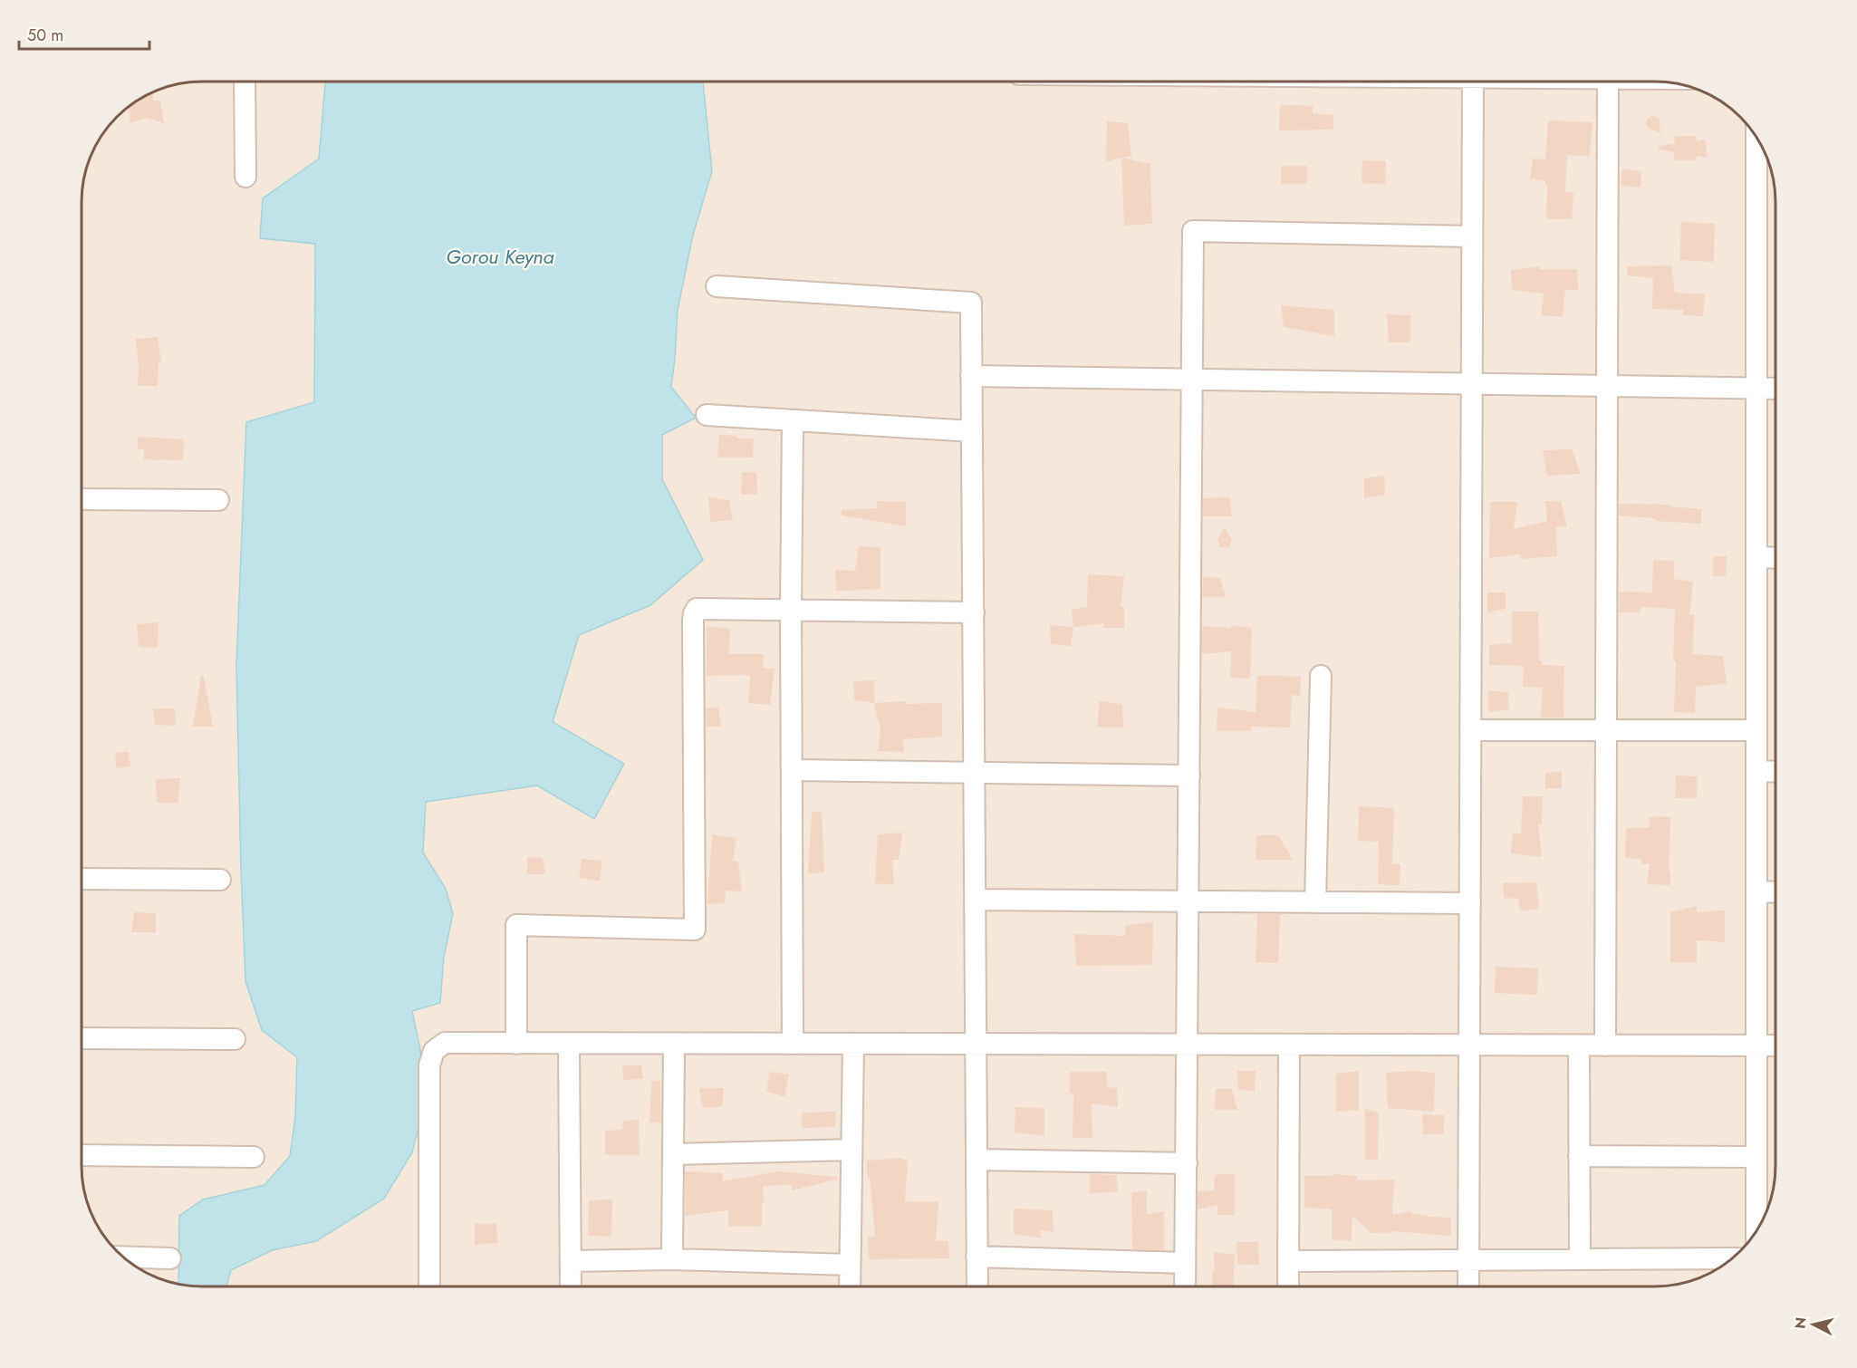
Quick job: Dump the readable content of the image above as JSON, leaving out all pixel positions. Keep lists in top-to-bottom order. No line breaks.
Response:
{"water":["Gorou Keyna"],"scale_bar":"50 m","north":"left"}
